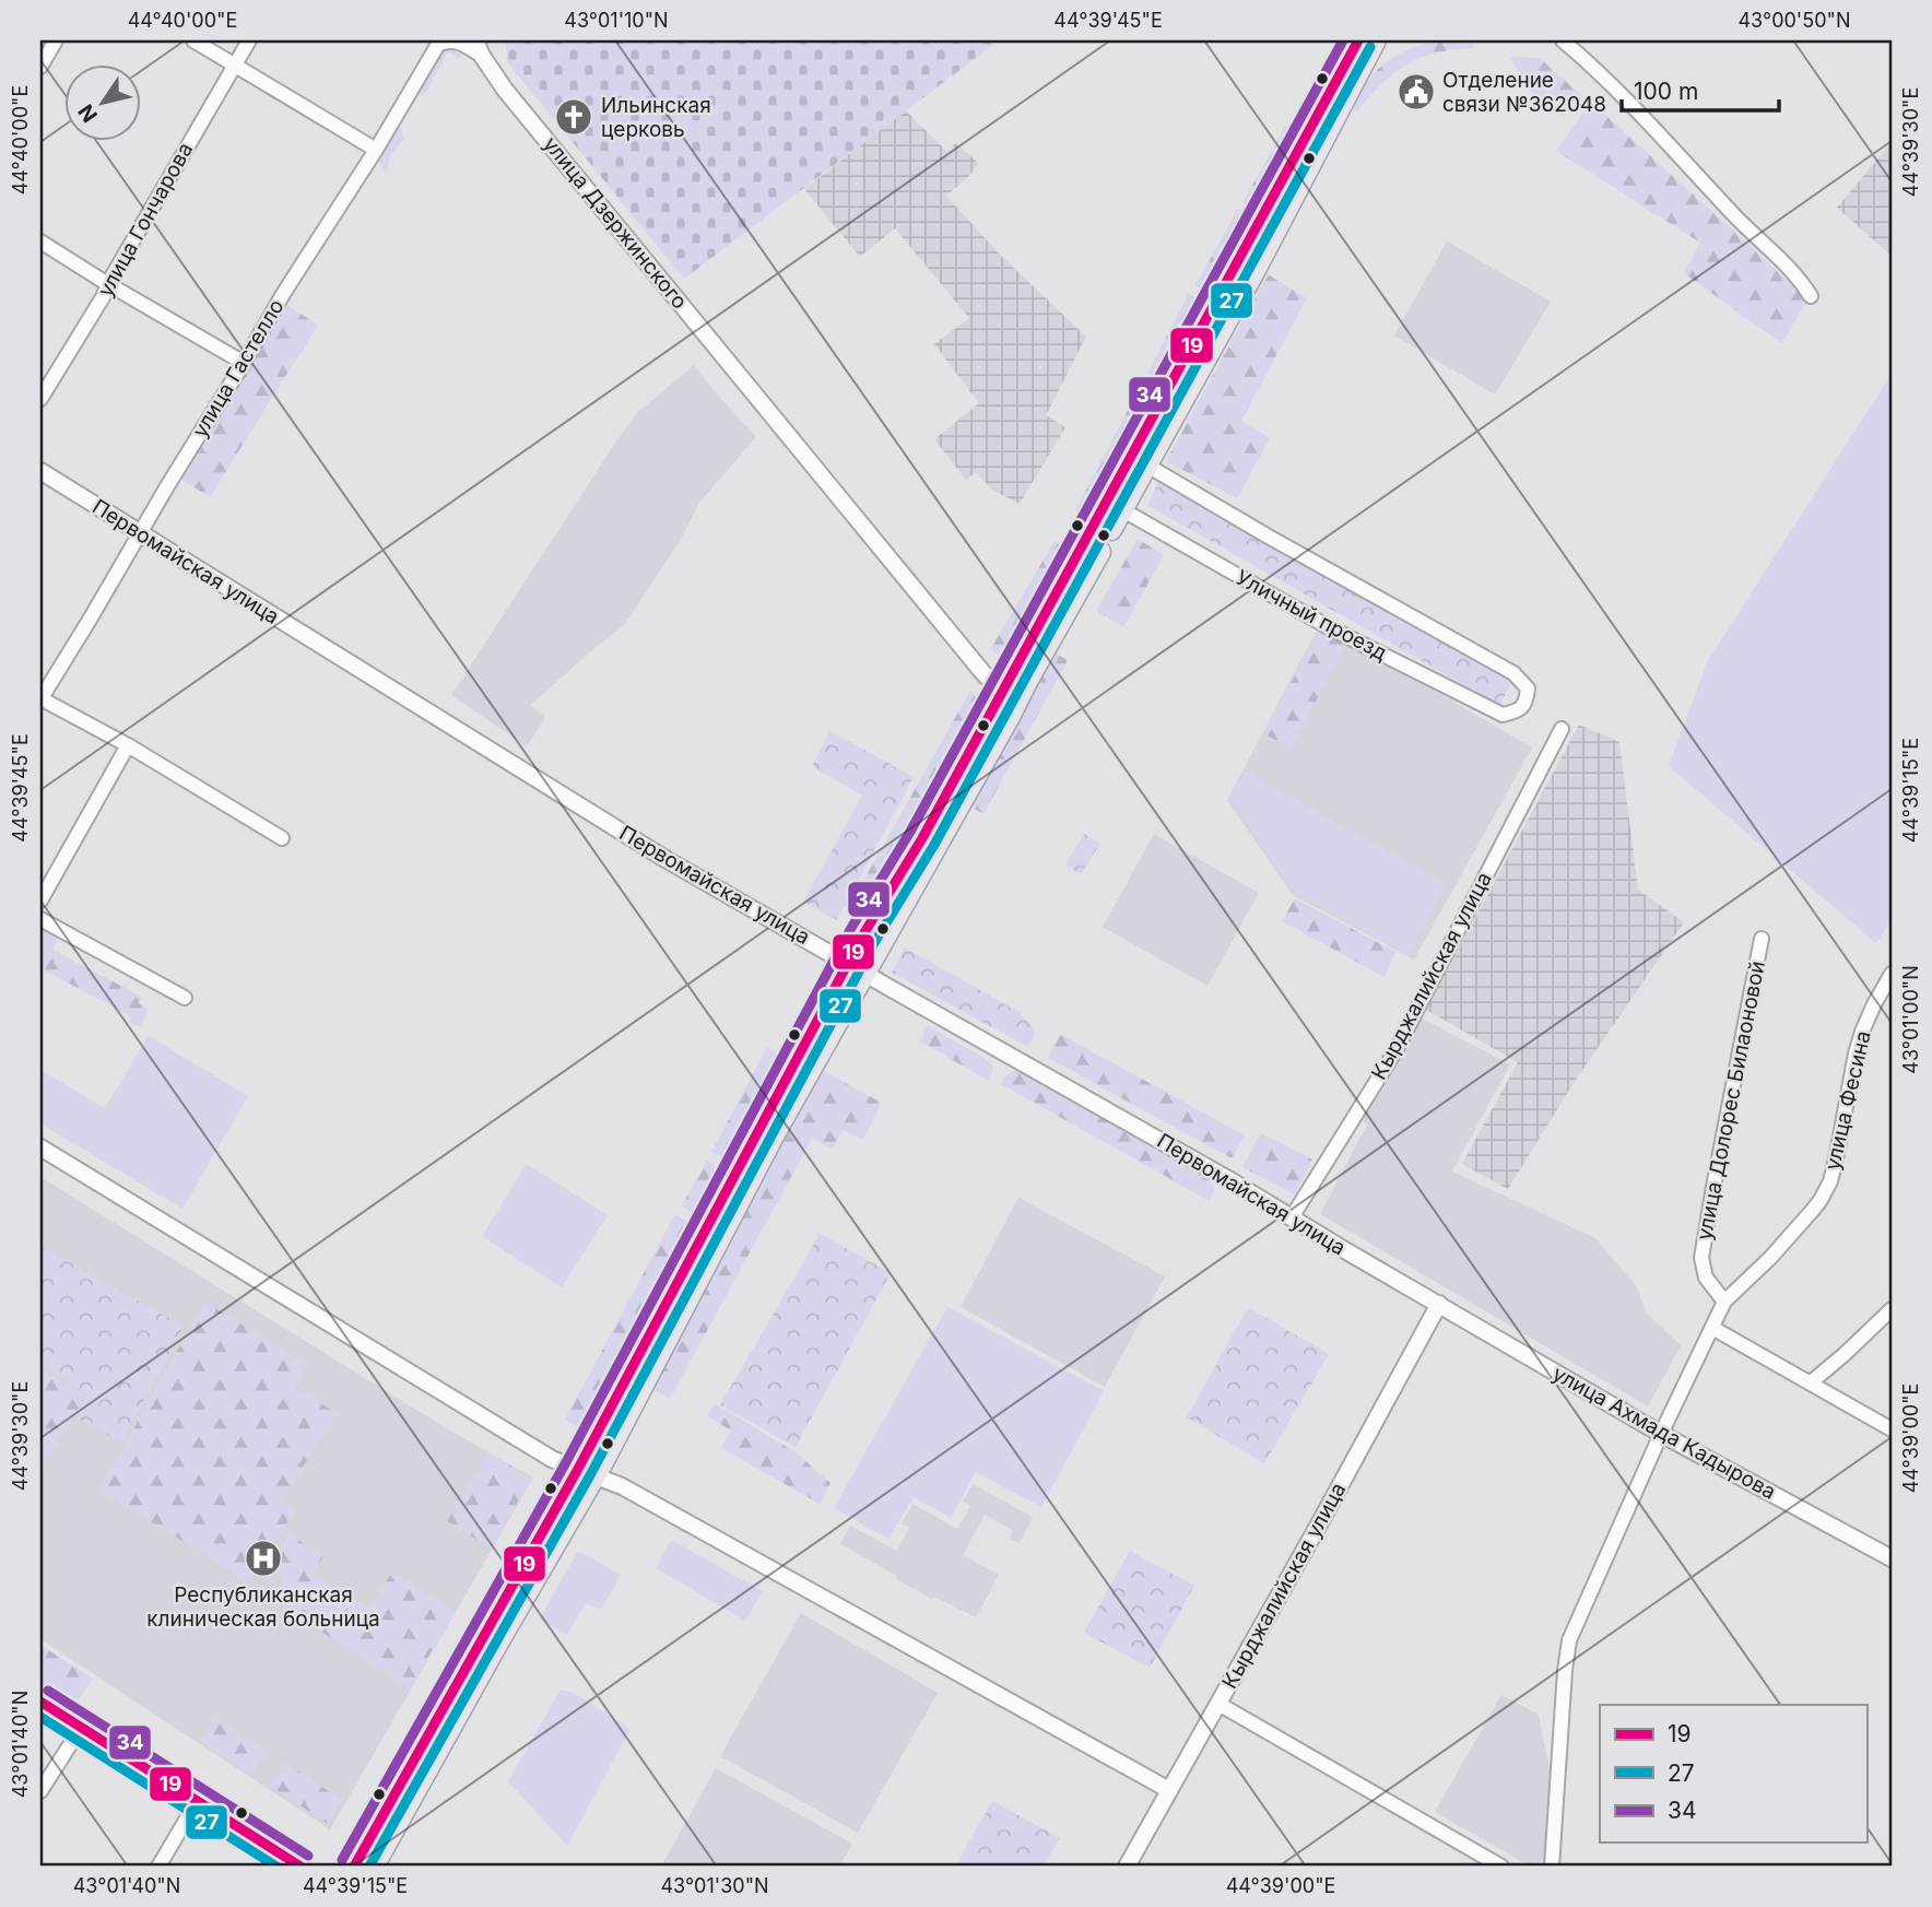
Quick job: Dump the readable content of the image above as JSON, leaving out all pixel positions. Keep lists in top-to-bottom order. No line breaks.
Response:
{"streets":{"street":["улица Гончарова","улица Дзержинского","улица Гастелло","Первомайская улица","Уличный проезд","Кырджалийская улица","улица Долорес Билаоновой","улица Фесина","улица Ахмада Кадырова"]},"crossings":[["улица Гастелло","Первомайская улица"],["Первомайская улица","Кырджалийская улица"],["Первомайская улица","улица Ахмада Кадырова"],["Кырджалийская улица","улица Ахмада Кадырова"],["улица Долорес Билаоновой","улица Фесина"],["улица Фесина","улица Ахмада Кадырова"]],"places":{"public building":["Отделение связи №362048"],"church":["Ильинская церковь"],"hospital":["Республиканская клиническая больница"]},"lines":["transit line 19","transit line 34","transit line 27"],"legend":["19","27","34"],"scale_bar":"100 m","north":"bottom left","coordinates":["44°40'00\"E","43°01'10\"N","44°39'45\"E","43°00'50\"N","44°39'30\"E","44°39'15\"E","43°01'00\"N","44°39'00\"E","43°01'40\"N","43°01'30\"N"]}
